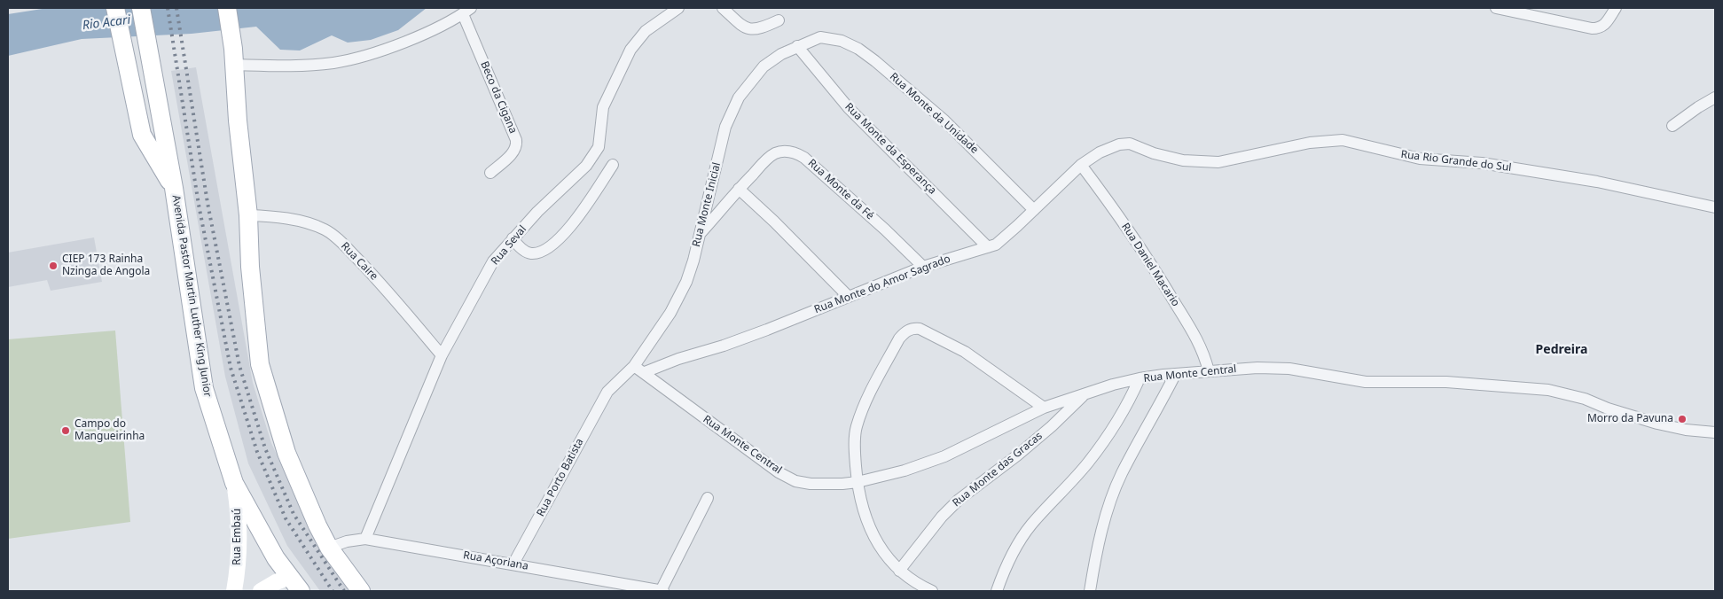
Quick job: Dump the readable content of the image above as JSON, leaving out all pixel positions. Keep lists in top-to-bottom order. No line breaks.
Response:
{"streets":{"main road":["Avenida Pastor Martin Luther King Junior"],"street":["Beco da Cigana","Rua Monte da Unidade","Rua Monte da Esperança","Rua Rio Grande do Sul","Rua Monte da Fé","Rua Monte Inicial","Rua Seval","Rua Caire","Rua Daniel Macario","Rua Monte do Amor Sagrado","Rua Monte Central","Rua Monte das Gracas","Rua Porto Batista","Rua Embaú","Rua Açoriana"]},"crossings":[["Rua Monte da Unidade","Rua Monte Inicial"],["Rua Monte da Unidade","Rua Monte do Amor Sagrado"],["Rua Monte da Esperança","Rua Monte Inicial"],["Rua Monte da Esperança","Rua Monte do Amor Sagrado"],["Rua Rio Grande do Sul","Rua Monte do Amor Sagrado"],["Rua Monte da Fé","Rua Monte Inicial"],["Rua Monte da Fé","Rua Monte do Amor Sagrado"],["Rua Monte Inicial","Rua Monte Central"],["Rua Monte Inicial","Rua Porto Batista"],["Rua Seval","Rua Caire"],["Rua Seval","Rua Açoriana"],["Rua Daniel Macario","Rua Monte do Amor Sagrado"],["Rua Daniel Macario","Rua Monte Central"],["Rua Monte do Amor Sagrado","Rua Monte Central"],["Avenida Pastor Martin Luther King Junior","Rua Embaú"],["Rua Monte Central","Rua Monte das Gracas"],["Rua Porto Batista","Rua Açoriana"]],"districts":["Pedreira"],"water":["Rio Acari"],"places":["CIEP 173 Rainha Nzinga de Angola","Morro da Pavuna","Campo do Mangueirinha"]}
